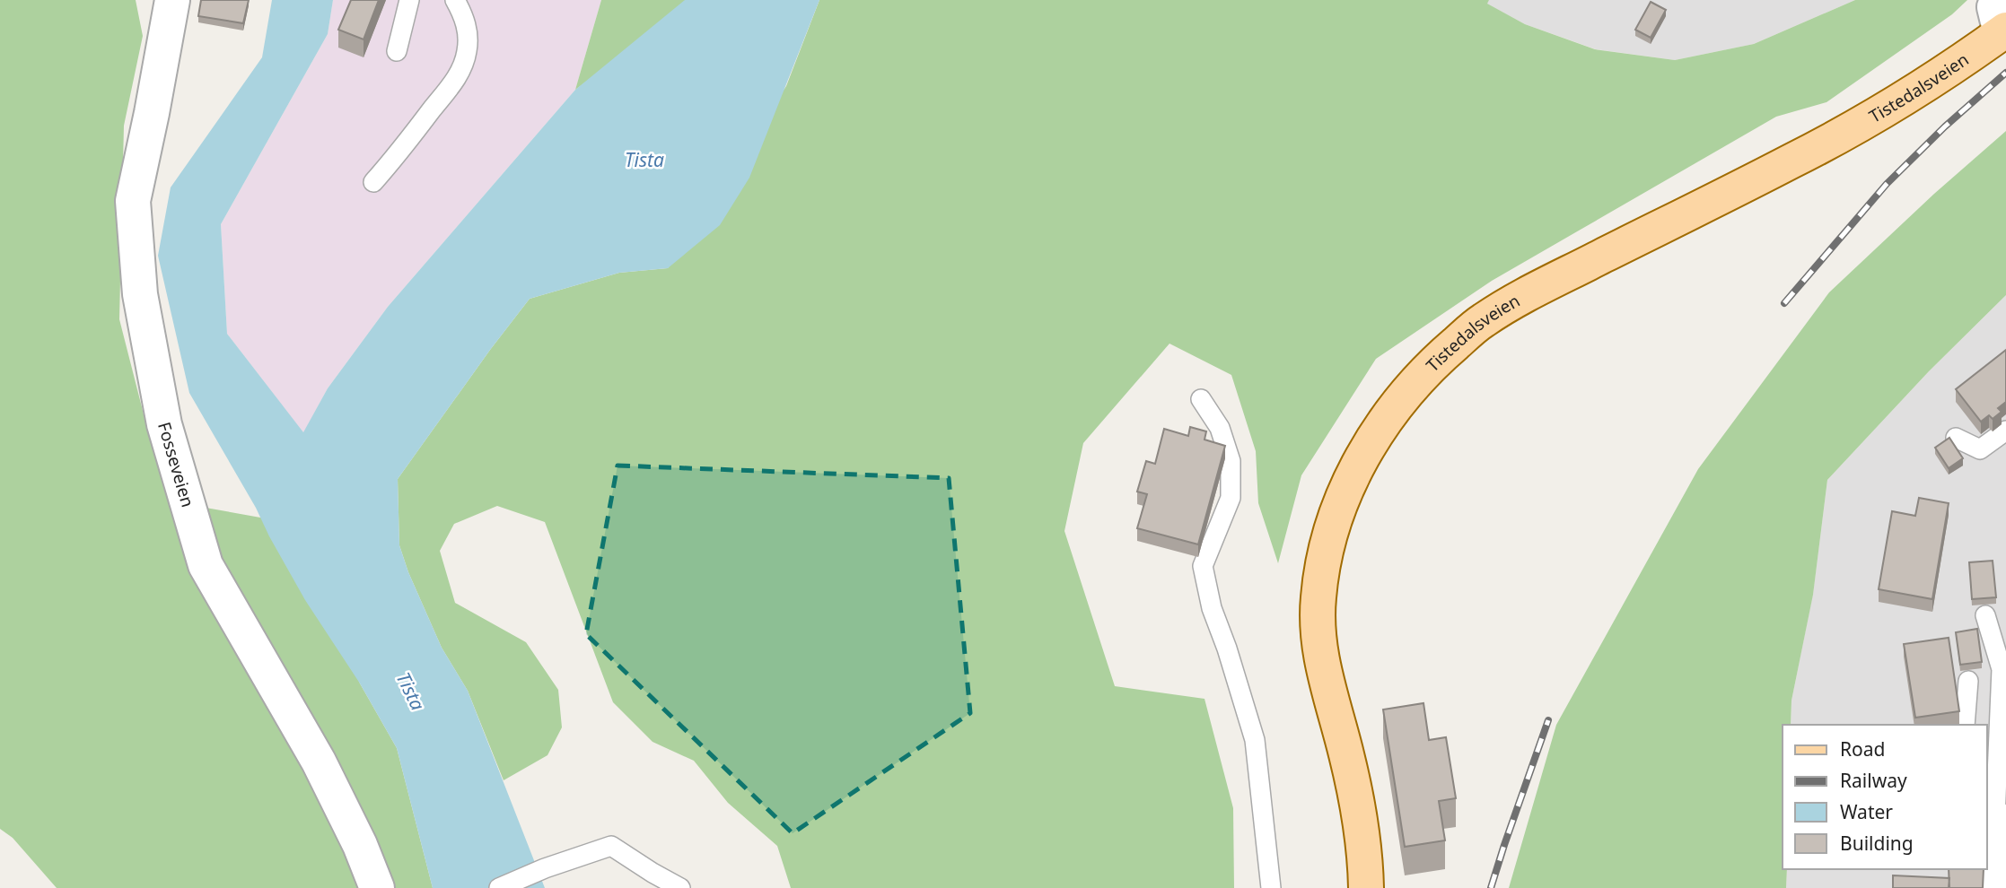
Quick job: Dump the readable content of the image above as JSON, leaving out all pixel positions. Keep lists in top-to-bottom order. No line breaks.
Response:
{"streets":{"main road":["Tistedalsveien"],"street":["Fosseveien"]},"water":["Tista"],"legend":["Road","Railway","Water","Building"]}
